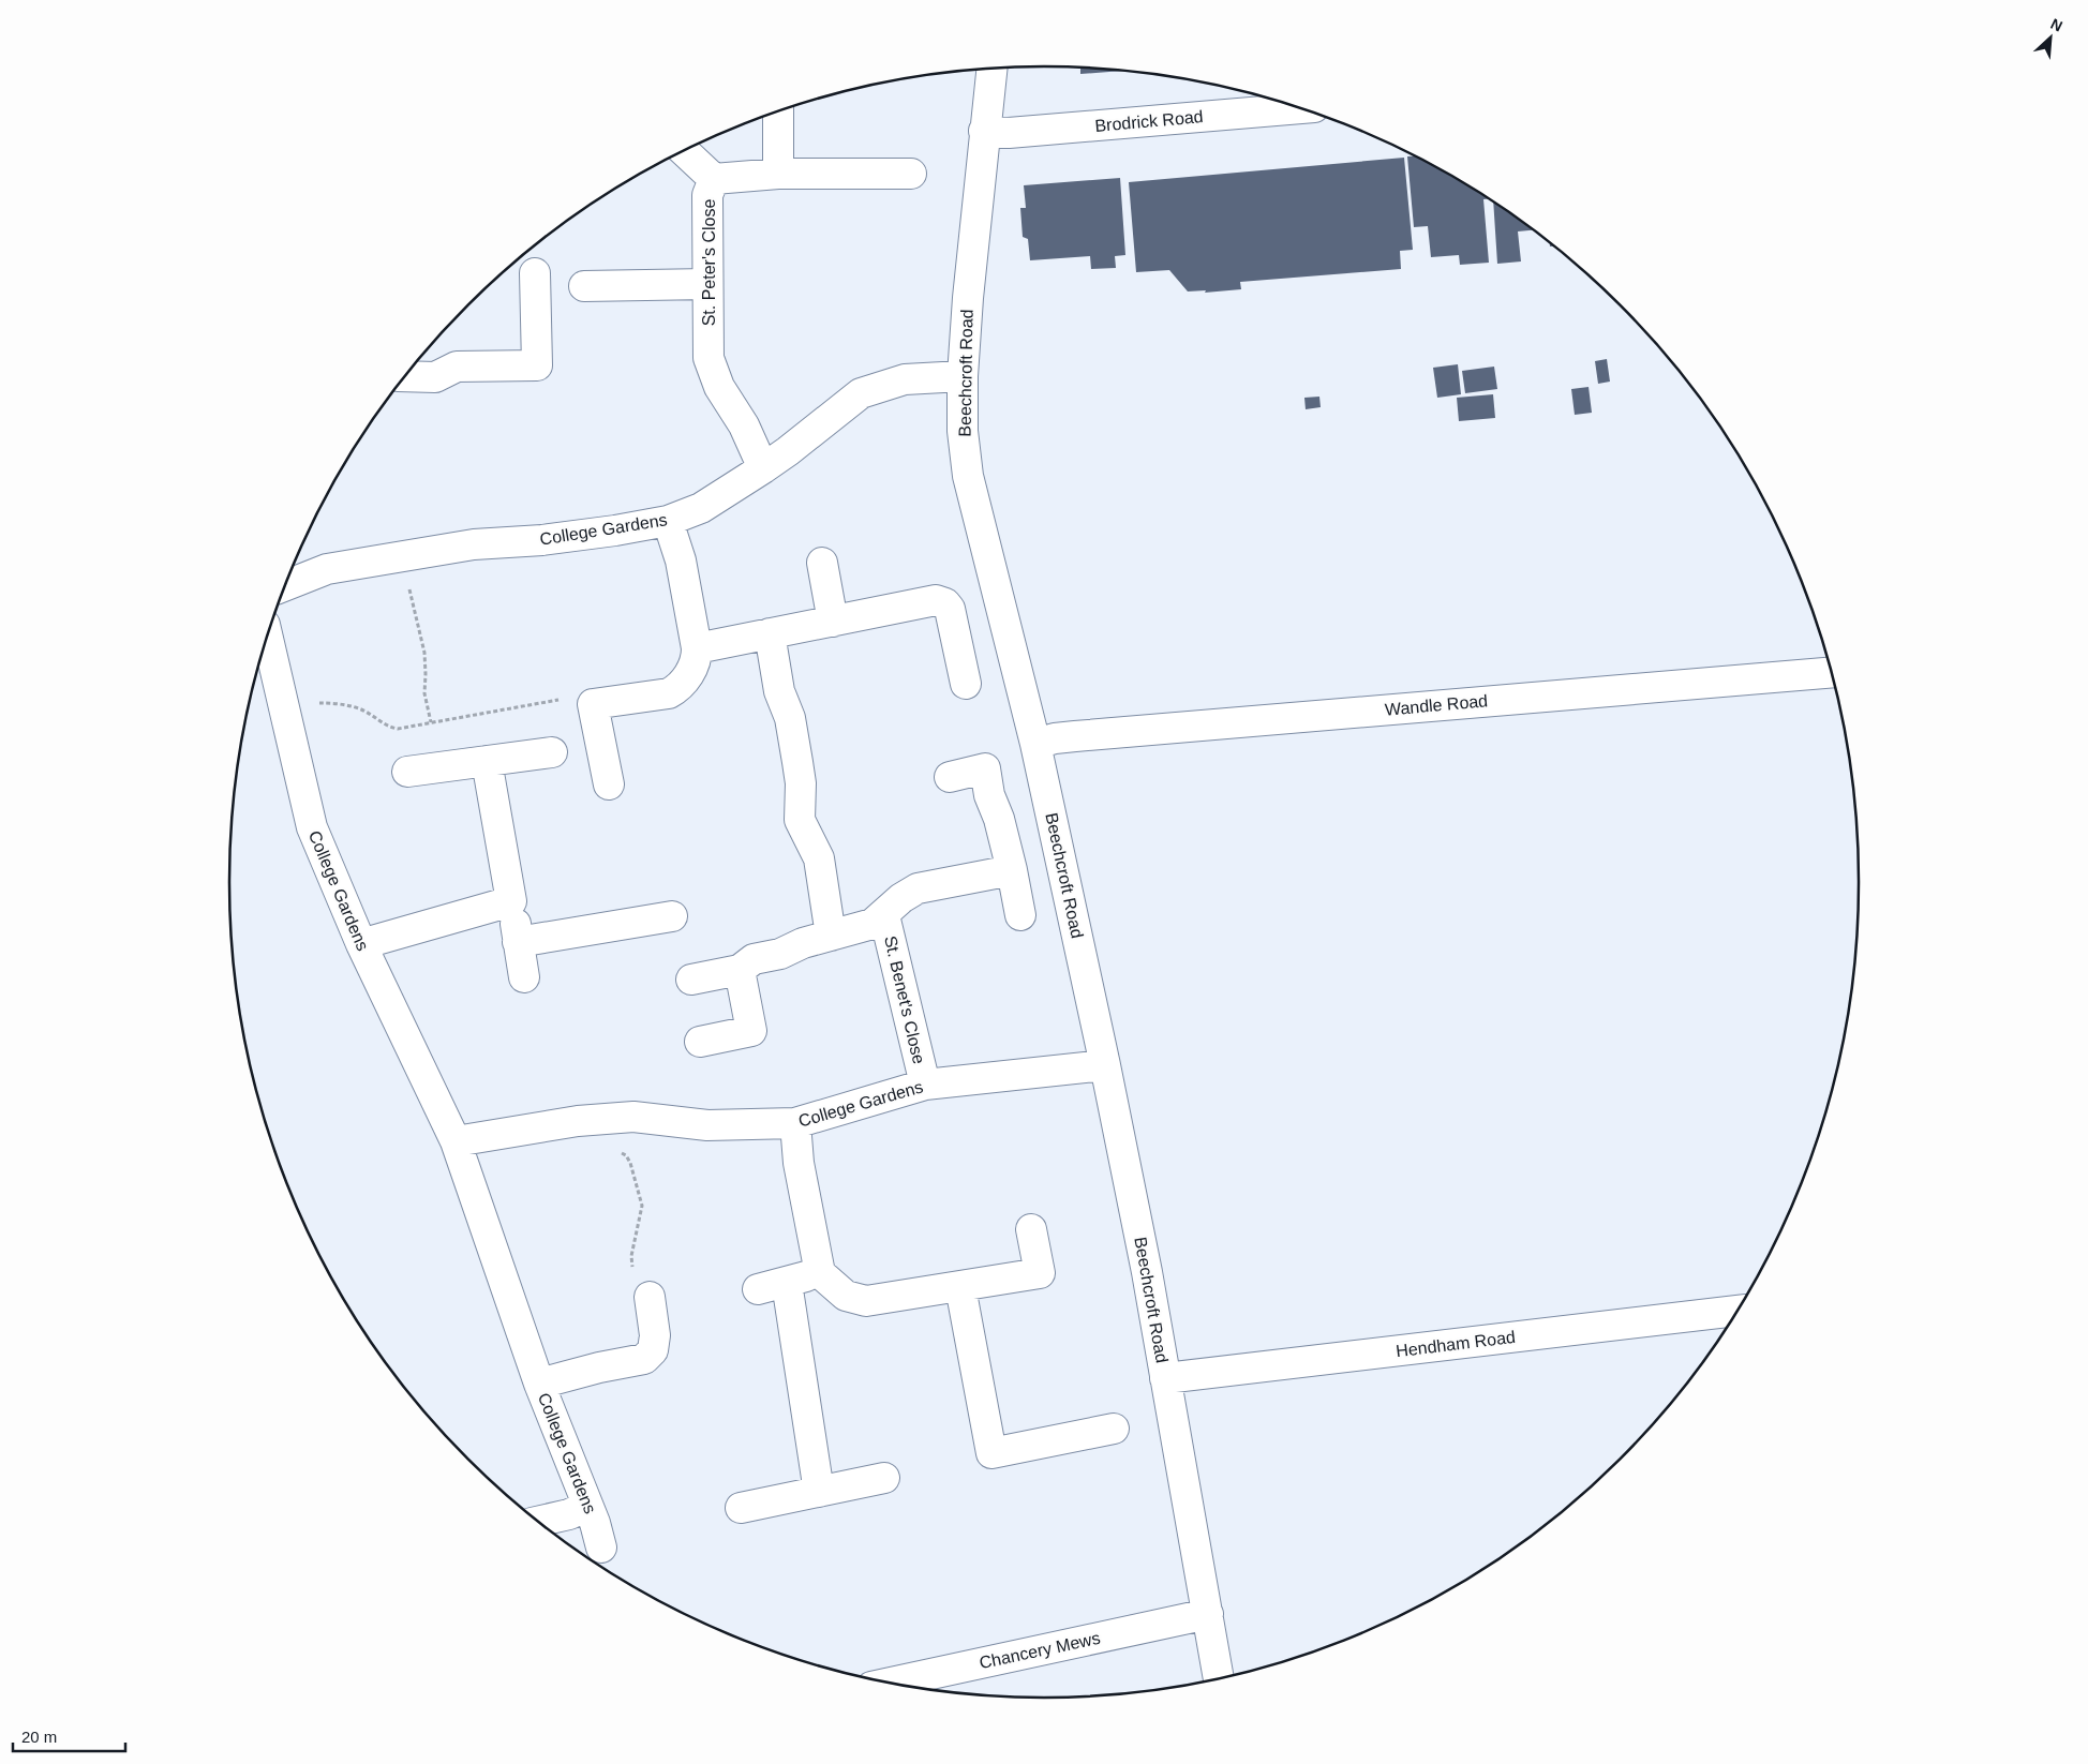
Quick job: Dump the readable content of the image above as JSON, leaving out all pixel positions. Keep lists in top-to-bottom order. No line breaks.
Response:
{"streets":{"street":["Brodrick Road","St. Peter's Close","Beechcroft Road","College Gardens","Wandle Road","St. Benet's Close","Hendham Road","Chancery Mews"]},"crossings":[["Brodrick Road","Beechcroft Road"],["St. Peter's Close","College Gardens"],["Beechcroft Road","College Gardens"],["Beechcroft Road","Wandle Road"],["Beechcroft Road","Hendham Road"],["Beechcroft Road","Chancery Mews"],["College Gardens","St. Benet's Close"]],"scale_bar":"20 m","north":"top right"}
